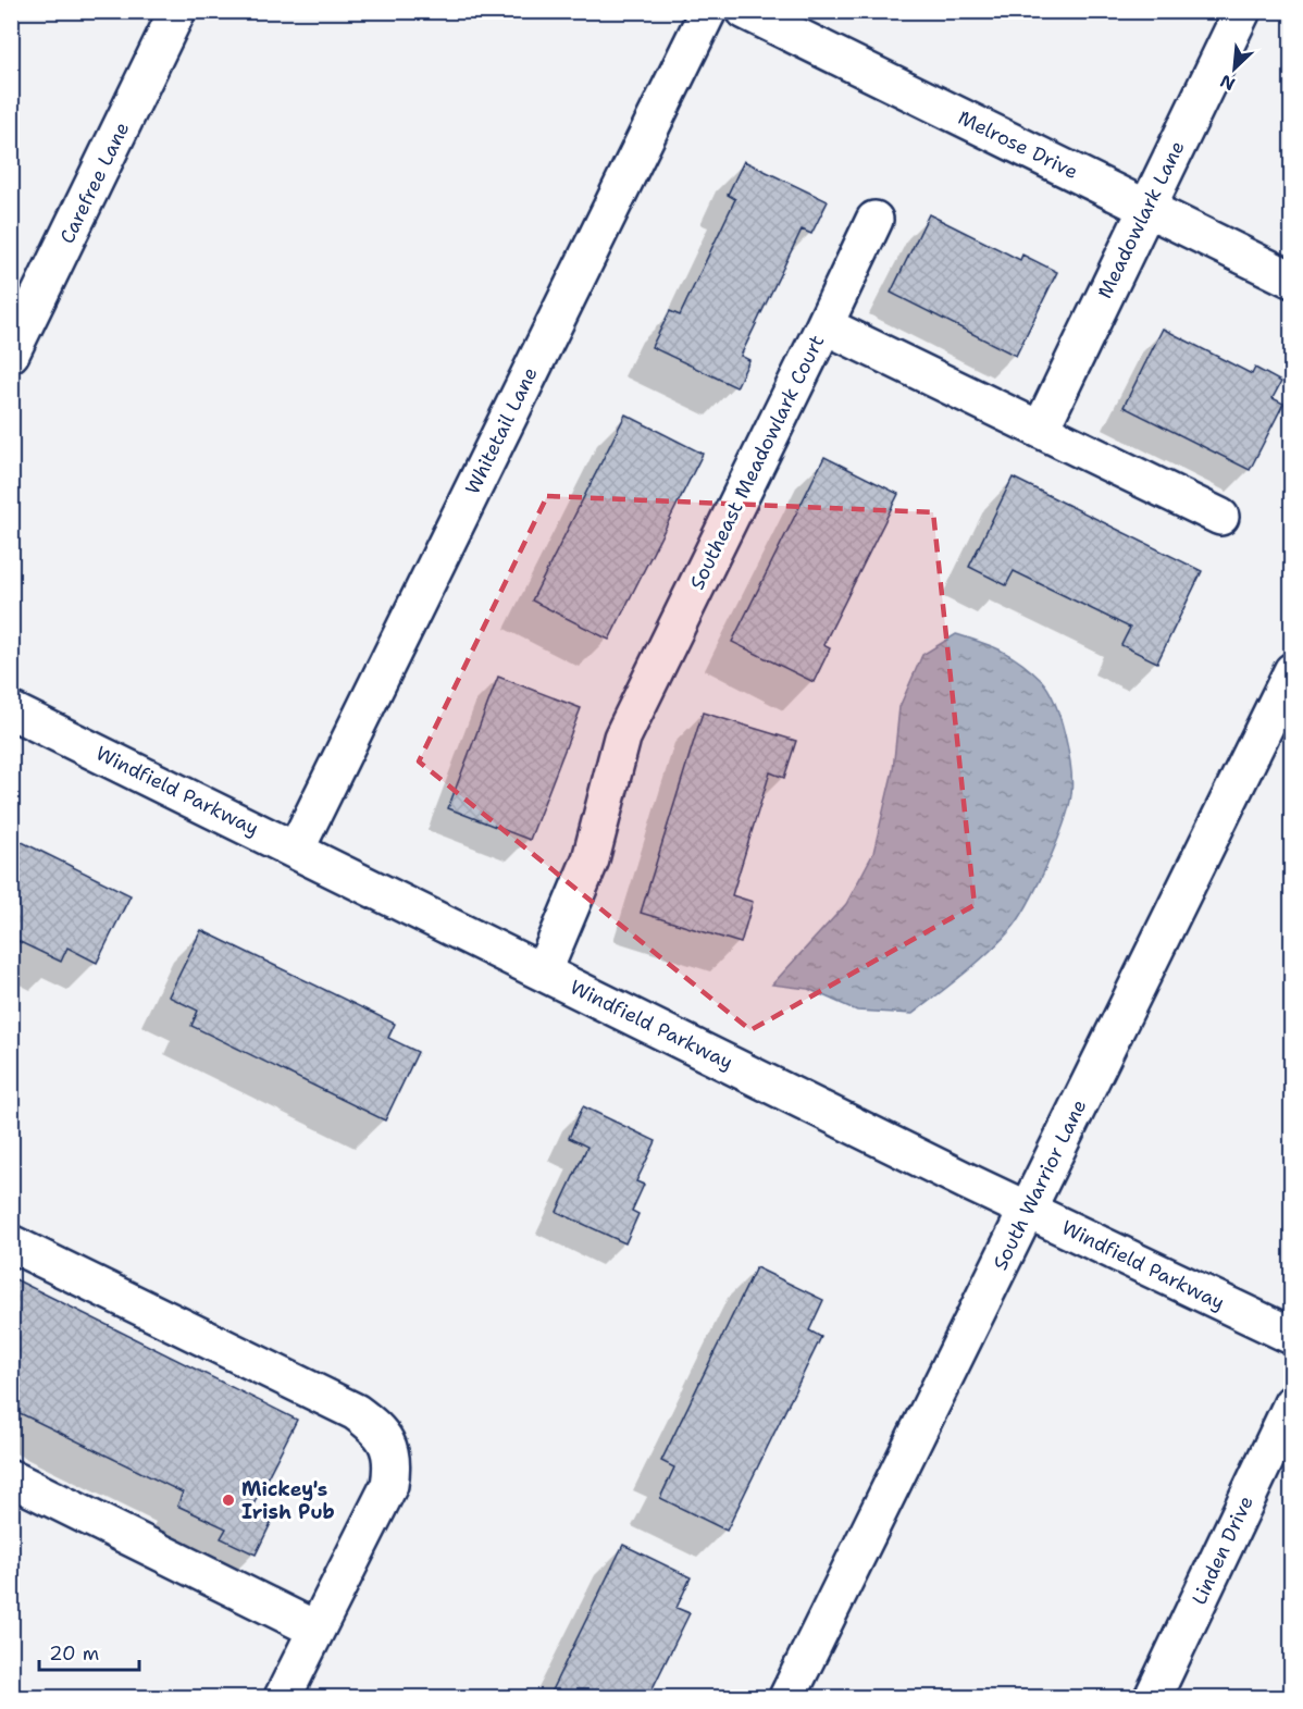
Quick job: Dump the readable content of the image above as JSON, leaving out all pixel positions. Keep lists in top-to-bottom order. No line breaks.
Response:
{"streets":{"street":["Melrose Drive","Carefree Lane","Meadowlark Lane","Whitetail Lane","Southeast Meadowlark Court","Windfield Parkway","South Warrior Lane","Linden Drive"]},"crossings":[["Melrose Drive","Meadowlark Lane"],["Meadowlark Lane","Southeast Meadowlark Court"],["Whitetail Lane","Windfield Parkway"],["Southeast Meadowlark Court","Windfield Parkway"],["Windfield Parkway","South Warrior Lane"]],"places":["Mickey's Irish Pub"],"scale_bar":"20 m","north":"bottom left"}
